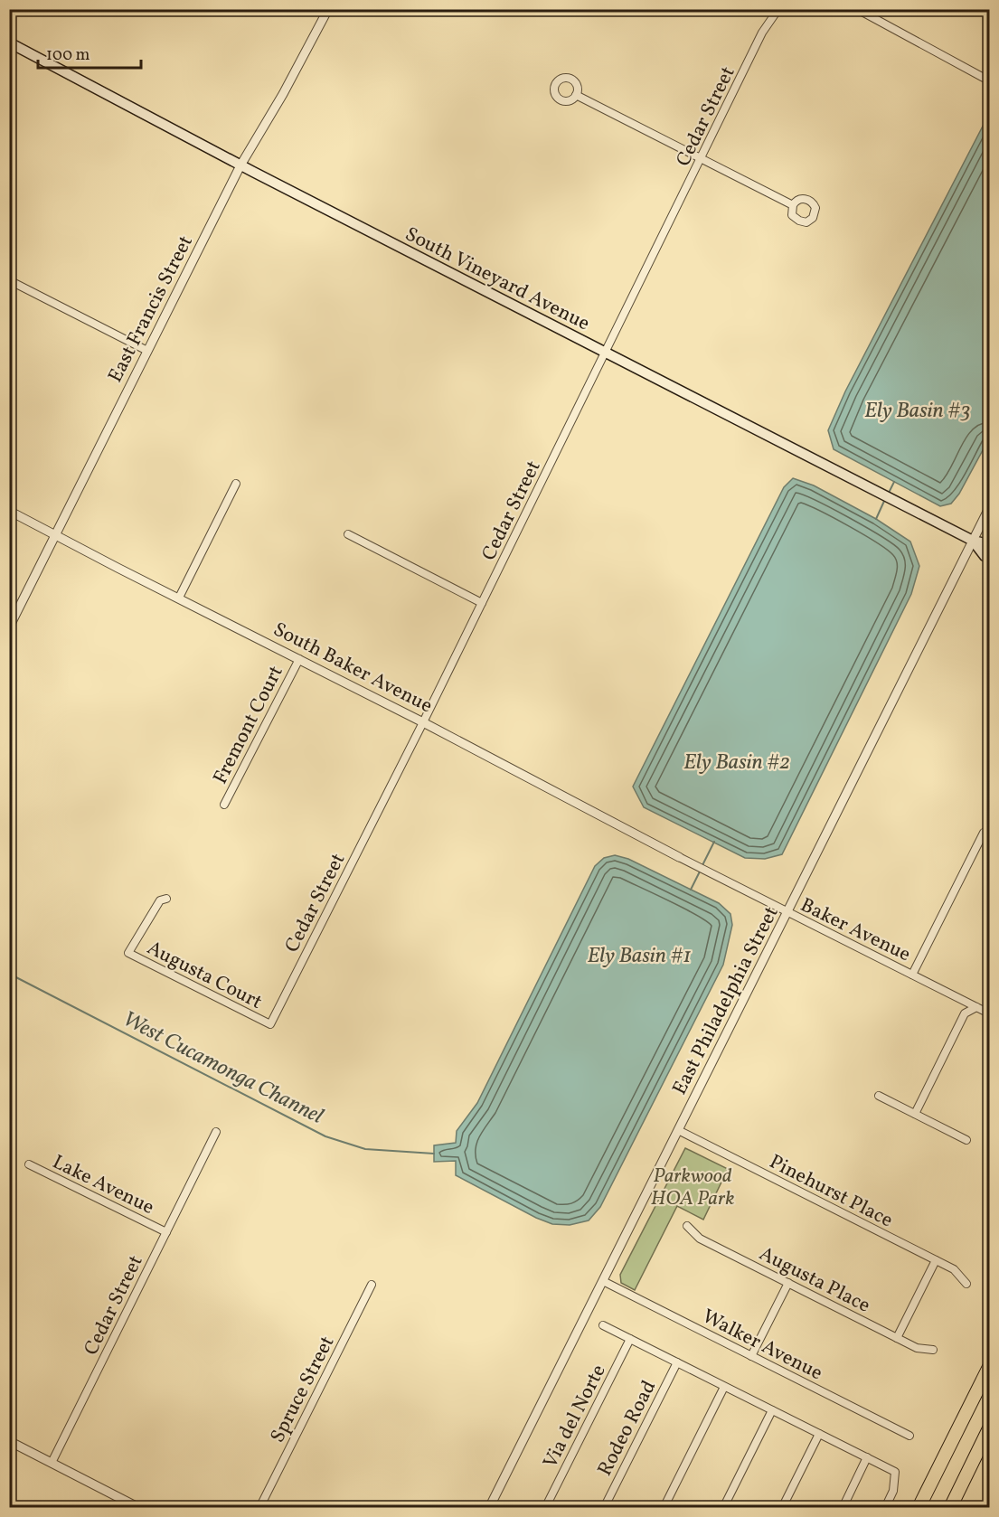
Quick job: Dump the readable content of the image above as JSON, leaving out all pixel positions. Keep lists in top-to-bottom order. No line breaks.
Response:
{"streets":{"main road":["South Vineyard Avenue"],"street":["Cedar Street","East Francis Street","South Baker Avenue","Fremont Court","Baker Avenue","Augusta Court","East Philadelphia Street","Lake Avenue","Pinehurst Place","Augusta Place","Walker Avenue","Spruce Street","Via del Norte","Rodeo Road"]},"crossings":[["Cedar Street","South Vineyard Avenue"],["Cedar Street","South Baker Avenue"],["Cedar Street","Augusta Court"],["Cedar Street","Lake Avenue"],["South Vineyard Avenue","East Francis Street"],["South Vineyard Avenue","East Philadelphia Street"],["East Francis Street","South Baker Avenue"],["South Baker Avenue","Fremont Court"],["South Baker Avenue","Baker Avenue"],["Baker Avenue","East Philadelphia Street"],["East Philadelphia Street","Pinehurst Place"],["East Philadelphia Street","Walker Avenue"]],"water":["Ely Basin #3","Ely Basin #2","Ely Basin #1","West Cucamonga Channel"],"parks":["Parkwood HOA Park"],"scale_bar":"100 m"}
